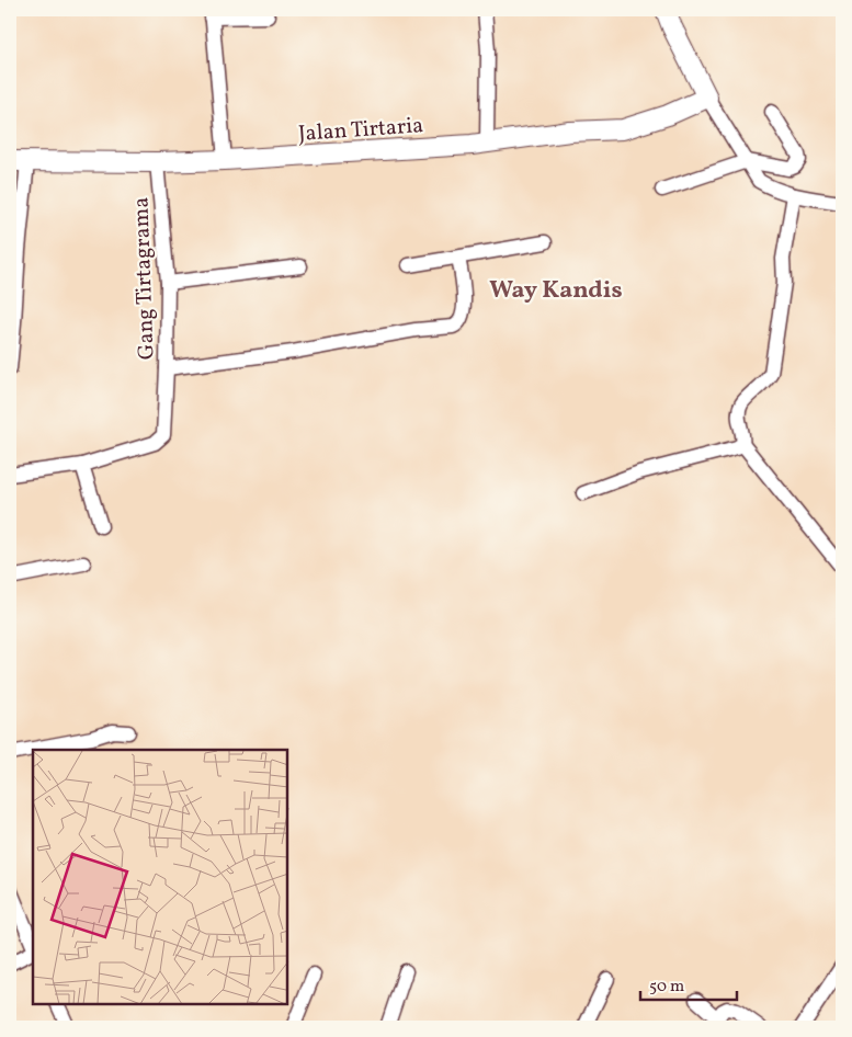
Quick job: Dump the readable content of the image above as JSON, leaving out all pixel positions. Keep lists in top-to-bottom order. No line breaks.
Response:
{"streets":{"street":["Jalan Tirtaria","Gang Tirtagrama"]},"crossings":[["Jalan Tirtaria","Gang Tirtagrama"]],"districts":["Way Kandis"],"scale_bar":"50 m"}
